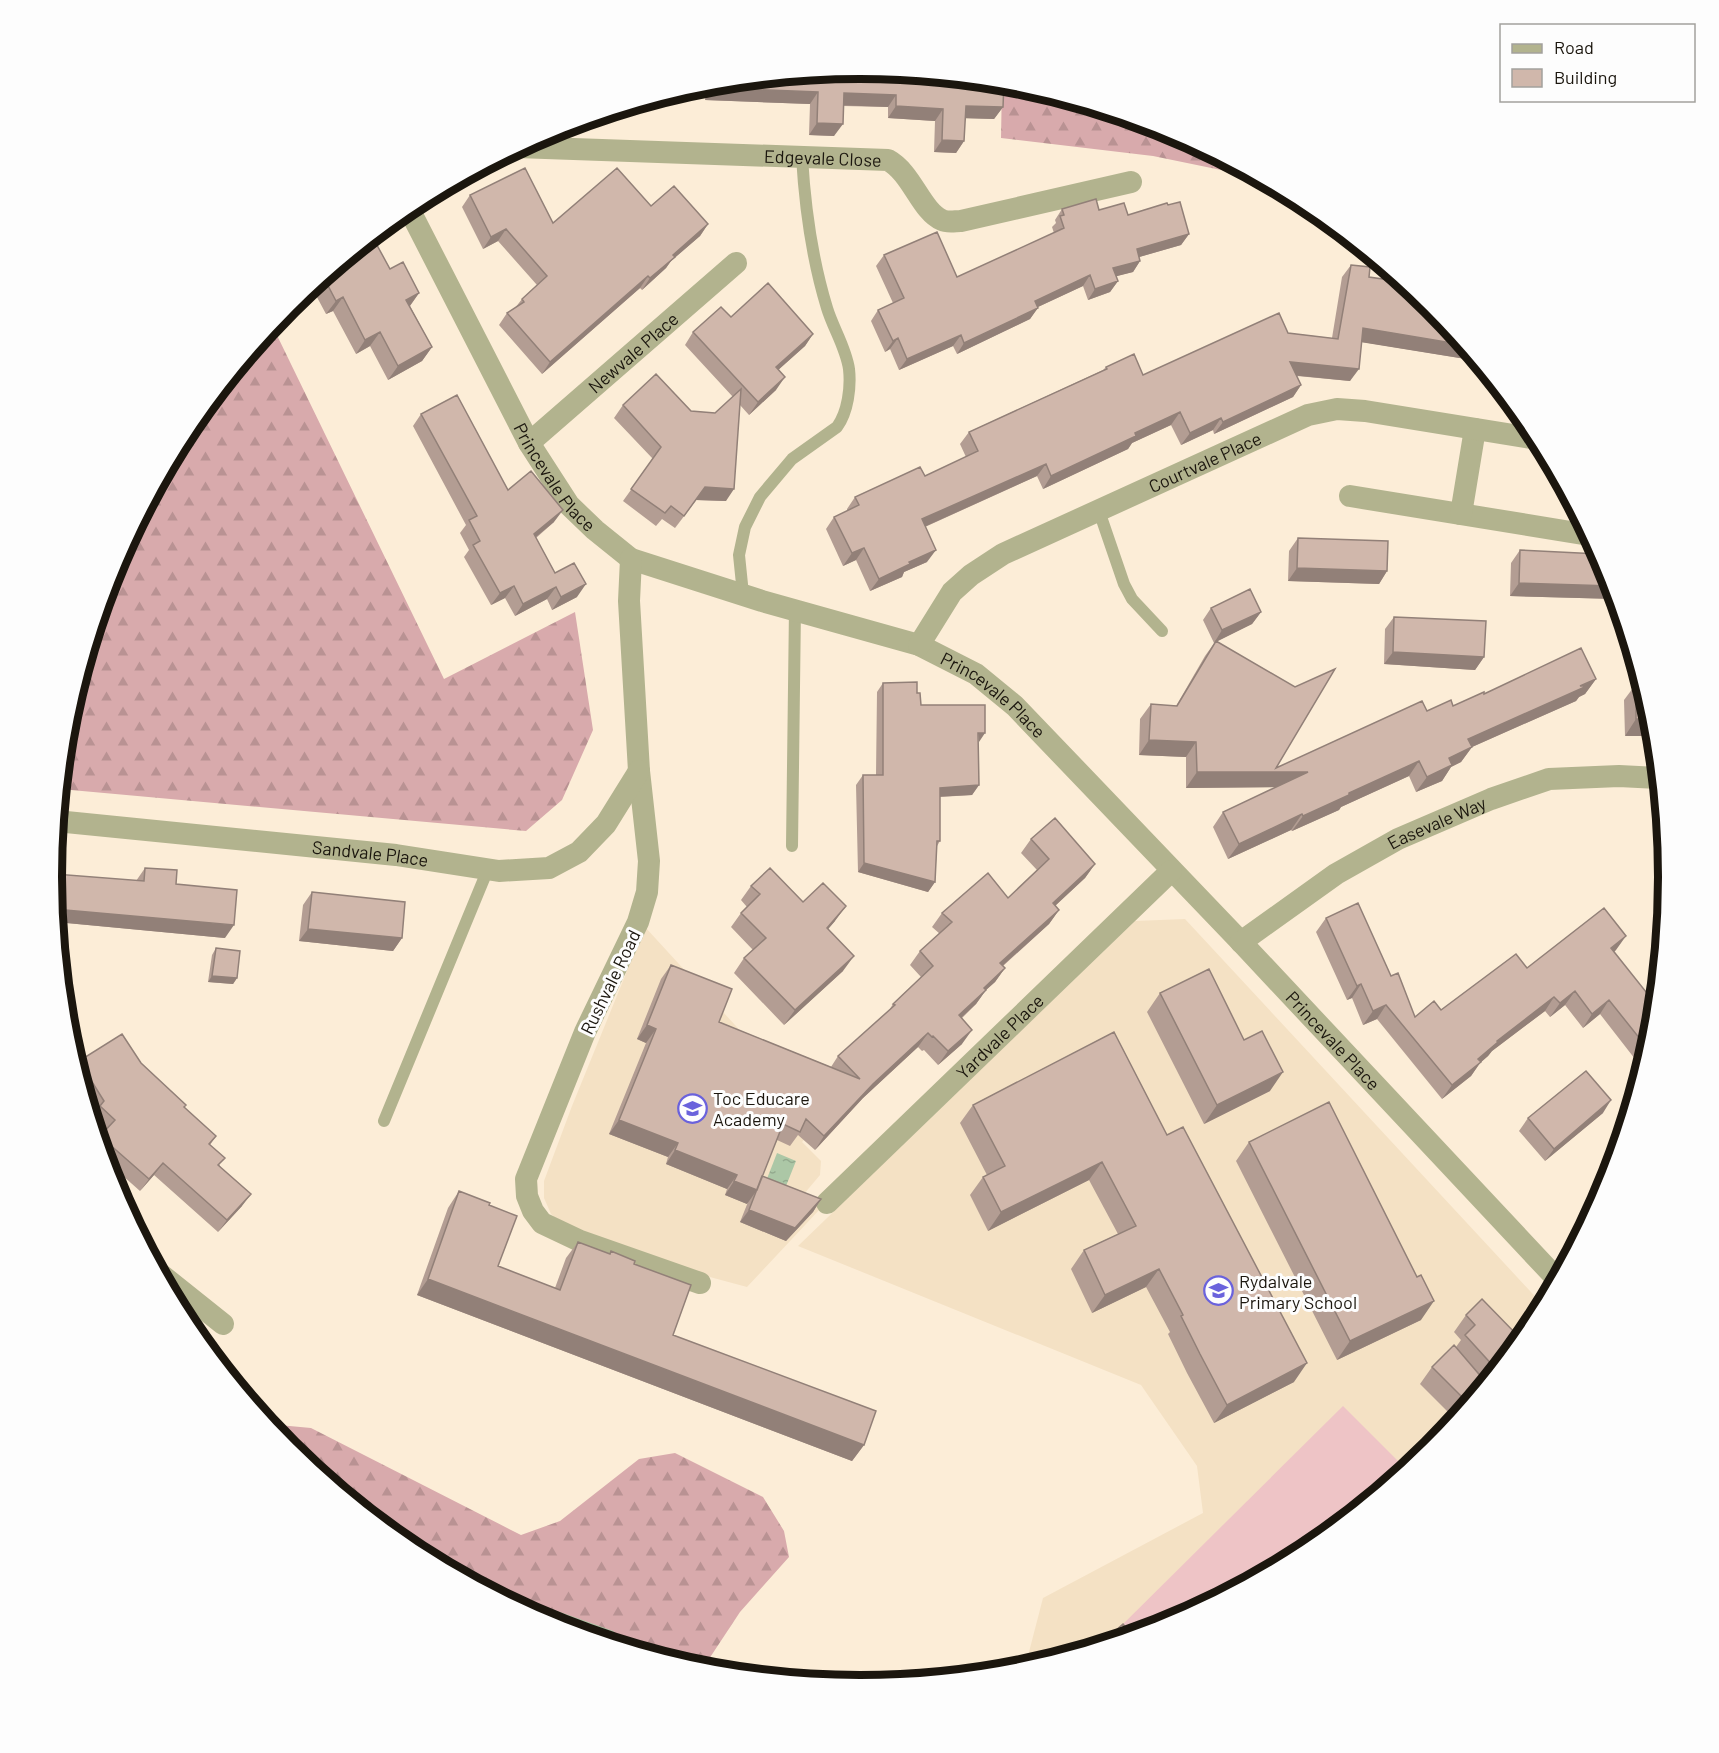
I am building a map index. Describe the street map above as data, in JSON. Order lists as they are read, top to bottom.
{
  "streets": {
    "street": [
      "Edgevale Close",
      "Newvale Place",
      "Courtvale Place",
      "Princevale Place",
      "Easevale Way",
      "Sandvale Place",
      "Rushvale Road",
      "Yardvale Place"
    ]
  },
  "crossings": [
    ["Newvale Place", "Princevale Place"],
    ["Courtvale Place", "Princevale Place"],
    ["Princevale Place", "Easevale Way"],
    ["Princevale Place", "Rushvale Road"],
    ["Princevale Place", "Yardvale Place"],
    ["Sandvale Place", "Rushvale Road"]
  ],
  "places": {
    "school or university": ["Toc Educare Academy", "Rydalvale Primary School"]
  },
  "legend": ["Road", "Building"]
}
